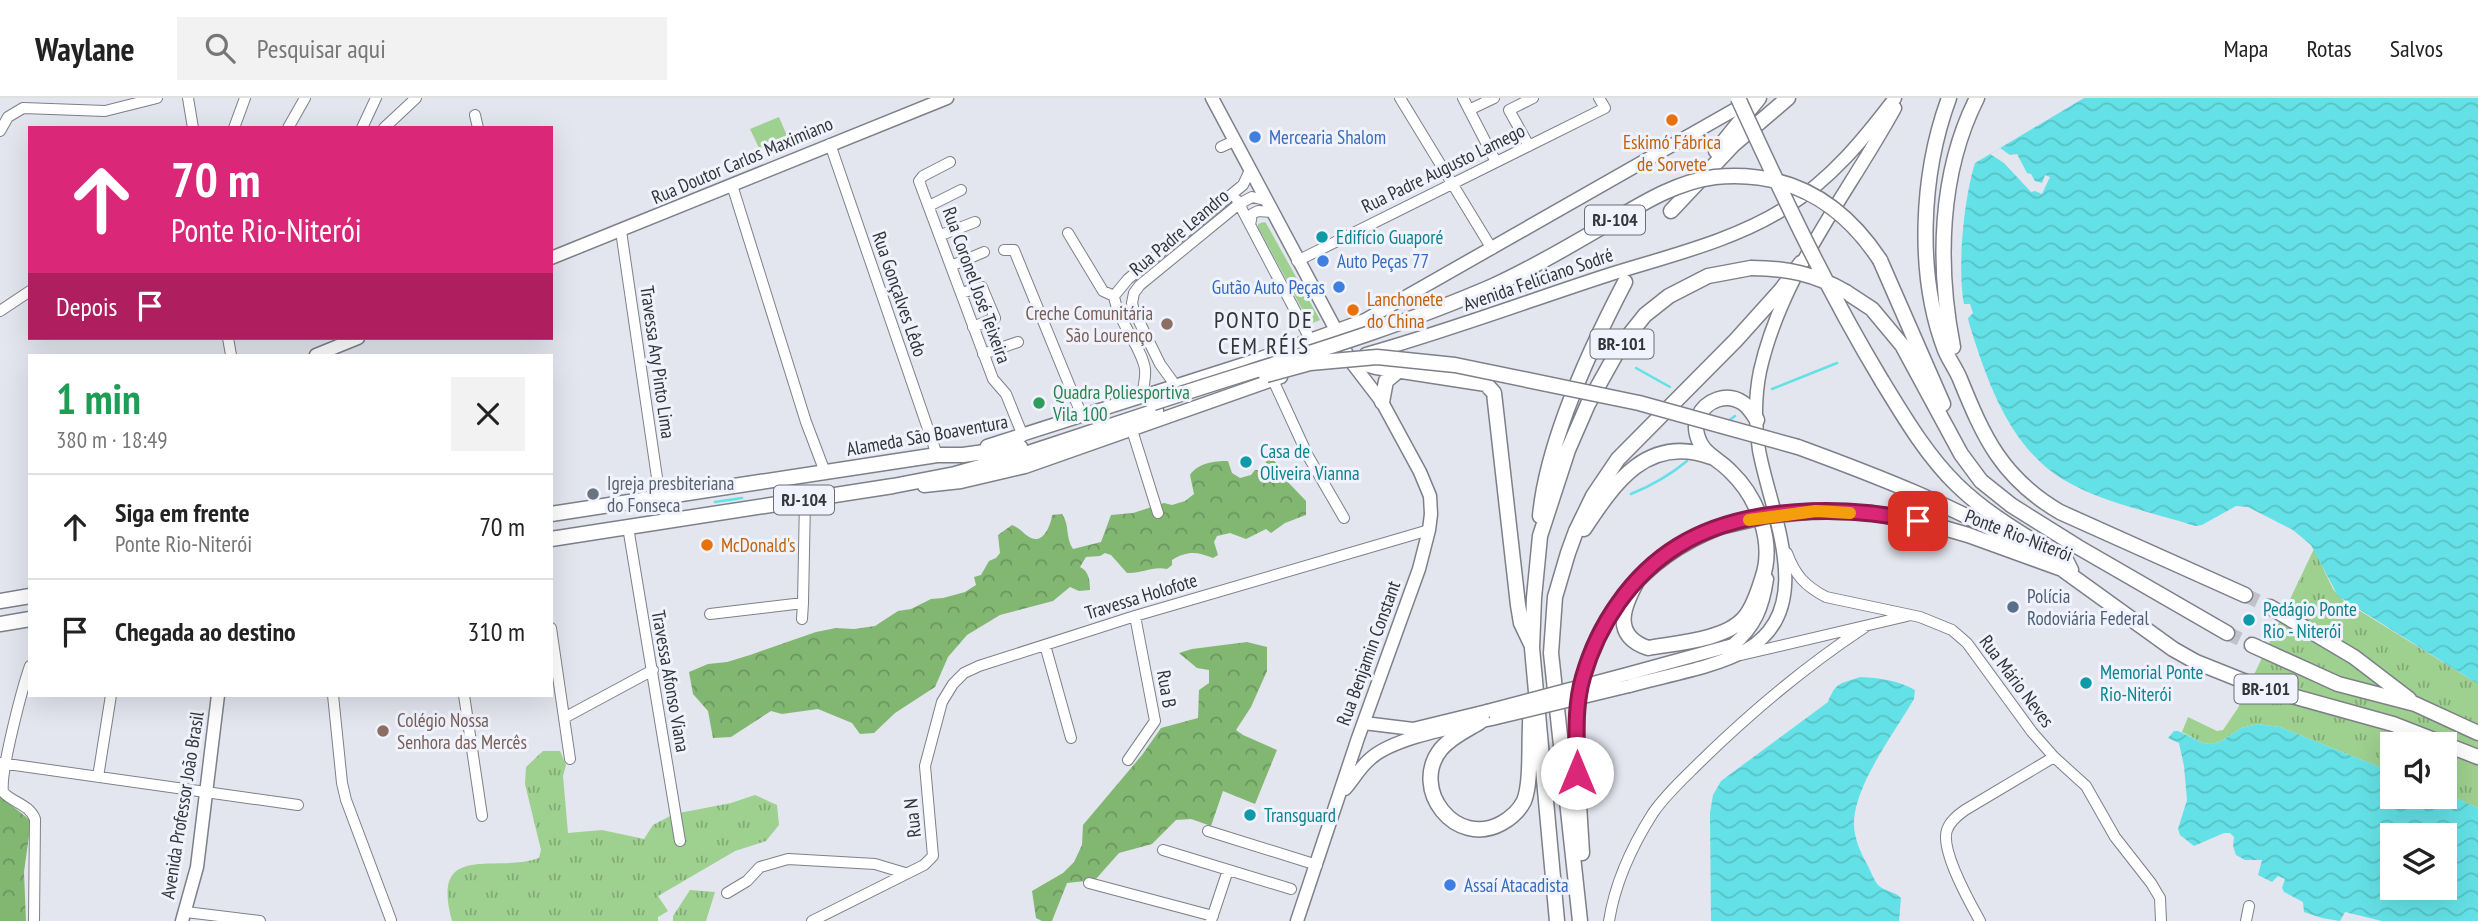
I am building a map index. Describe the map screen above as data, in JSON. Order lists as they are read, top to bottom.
{
  "streets": {
    "highway": [
      "RJ-104",
      "BR-101",
      "Alameda São Boaventura",
      "Ponte Rio-Niterói"
    ],
    "main road": [
      "Rua Doutor Carlos Maximiano",
      "Avenida Feliciano Sodré",
      "Rua Benjamin Constant",
      "Avenida Professor João Brasil"
    ],
    "street": [
      "Rua Padre Augusto Lamego",
      "Rua Padre Leandro",
      "Rua Coronel José Teixeira",
      "Rua Gonçalves Lêdo",
      "Travessa Ary Pinto Lima",
      "Travessa Holofote",
      "Travessa Afonso Viana",
      "Rua Mário Neves",
      "Rua B",
      "Rua N"
    ]
  },
  "crossings": [
    ["Rua Doutor Carlos Maximiano", "Rua Gonçalves Lêdo"],
    ["Rua Doutor Carlos Maximiano", "Travessa Ary Pinto Lima"],
    ["Rua Padre Augusto Lamego", "Rua Benjamin Constant"],
    ["RJ-104", "Rua Gonçalves Lêdo"],
    ["RJ-104", "Alameda São Boaventura"],
    ["RJ-104", "Ponte Rio-Niterói"],
    ["RJ-104", "Travessa Afonso Viana"],
    ["Rua Padre Leandro", "Alameda São Boaventura"],
    ["Avenida Feliciano Sodré", "Alameda São Boaventura"],
    ["Avenida Feliciano Sodré", "Rua Benjamin Constant"],
    ["Rua Coronel José Teixeira", "Alameda São Boaventura"],
    ["Rua Gonçalves Lêdo", "Alameda São Boaventura"],
    ["BR-101", "Ponte Rio-Niterói"],
    ["Travessa Ary Pinto Lima", "Alameda São Boaventura"],
    ["Alameda São Boaventura", "Rua Benjamin Constant"],
    ["Travessa Holofote", "Rua Benjamin Constant"],
    ["Travessa Holofote", "Rua B"],
    ["Travessa Holofote", "Rua N"]
  ],
  "districts": ["PONTO DE CEM RÉIS"],
  "places": [
    "Eskimó Fábrica de Sorvete",
    "Mercearia Shalom",
    "Edifício Guaporé",
    "Auto Peças 77",
    "Gutão Auto Peças",
    "Lanchonete do China",
    "Creche Comunitária São Lourenço",
    "Quadra Poliesportiva Vila 100",
    "Casa de Oliveira Vianna",
    "Igreja presbiteriana do Fonseca",
    "McDonald's",
    "Polícia Rodoviária Federal",
    "Pedágio Ponte Rio - Niterói",
    "Memorial Ponte Rio-Niterói",
    "Colégio Nossa Senhora das Mercês",
    "Transguard",
    "Assaí Atacadista"
  ],
  "page": {
    "header": "Waylane",
    "search": "Pesquisar aqui",
    "nav": ["Mapa", "Rotas", "Salvos"],
    "turn": ["70 m", "Ponte Rio-Niterói"],
    "then": "Depois",
    "heading": ["1 min", "380 m · 18:49"],
    "list": [
      {
        "name": "Siga em frente",
        "note": "Ponte Rio-Niterói",
        "value": "70 m"
      },
      {
        "name": "Chegada ao destino",
        "value": "310 m"
      }
    ]
  }
}
